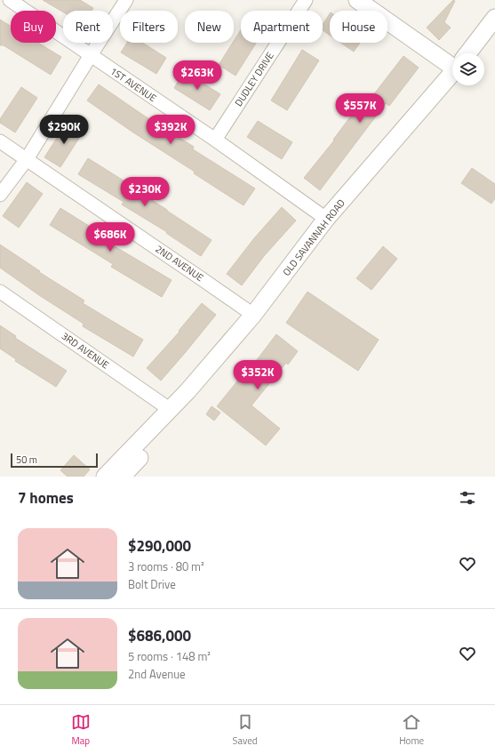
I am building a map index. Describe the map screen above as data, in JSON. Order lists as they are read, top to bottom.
{
  "streets": {
    "street": [
      "DUDLEY DRIVE",
      "1ST AVENUE",
      "OLD SAVANNAH ROAD",
      "2ND AVENUE",
      "3RD AVENUE"
    ]
  },
  "crossings": [
    ["DUDLEY DRIVE", "1ST AVENUE"],
    ["1ST AVENUE", "OLD SAVANNAH ROAD"],
    ["OLD SAVANNAH ROAD", "2ND AVENUE"],
    ["OLD SAVANNAH ROAD", "3RD AVENUE"]
  ],
  "scale_bar": "50 m",
  "page": {
    "chip": [
      "Buy",
      "Rent",
      "Filters",
      "New",
      "Apartment",
      "House"
    ],
    "price": [
      "$263K",
      "$557K",
      "$290K",
      "$392K",
      "$230K",
      "$686K",
      "$352K"
    ],
    "scale": "50 m",
    "heading": "7 homes",
    "list": [
      {
        "name": "$290,000",
        "note": "3 rooms · 80 m² · Bolt Drive"
      },
      {
        "name": "$686,000",
        "note": "5 rooms · 148 m² · 2nd Avenue"
      }
    ],
    "tabs": ["Map", "Saved", "Home"]
  }
}
